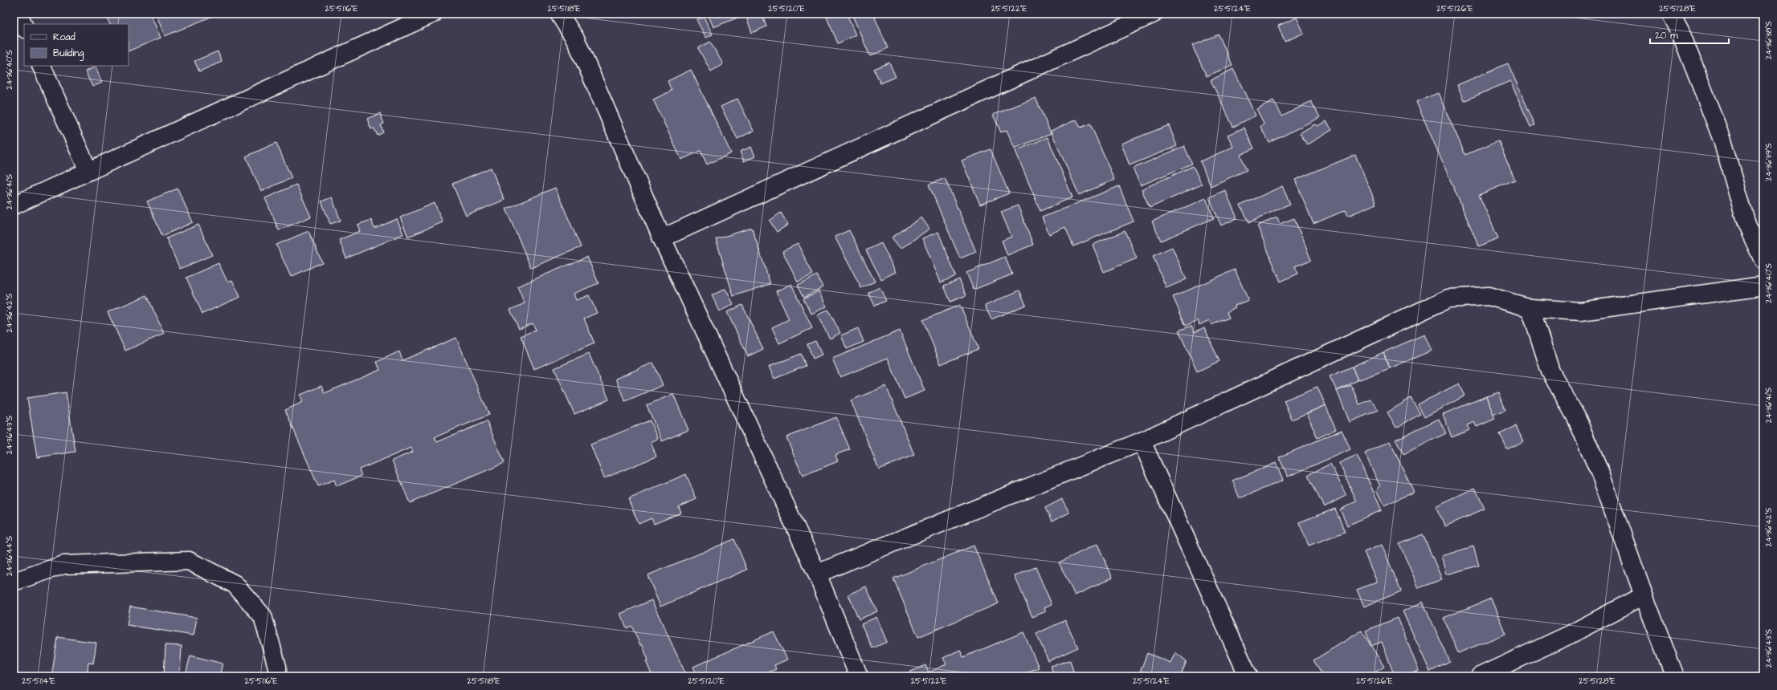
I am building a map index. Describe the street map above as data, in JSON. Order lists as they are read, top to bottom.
{
  "legend": ["Road", "Building"],
  "scale_bar": "20 m",
  "coordinates": [
    "25°51'16\"E",
    "25°51'18\"E",
    "25°51'20\"E",
    "25°51'22\"E",
    "25°51'24\"E",
    "25°51'26\"E",
    "25°51'28\"E",
    "24°36'38\"S",
    "24°36'40\"S",
    "24°36'39\"S",
    "24°36'41\"S",
    "24°36'42\"S",
    "24°36'43\"S",
    "24°36'44\"S",
    "25°51'14\"E"
  ]
}
